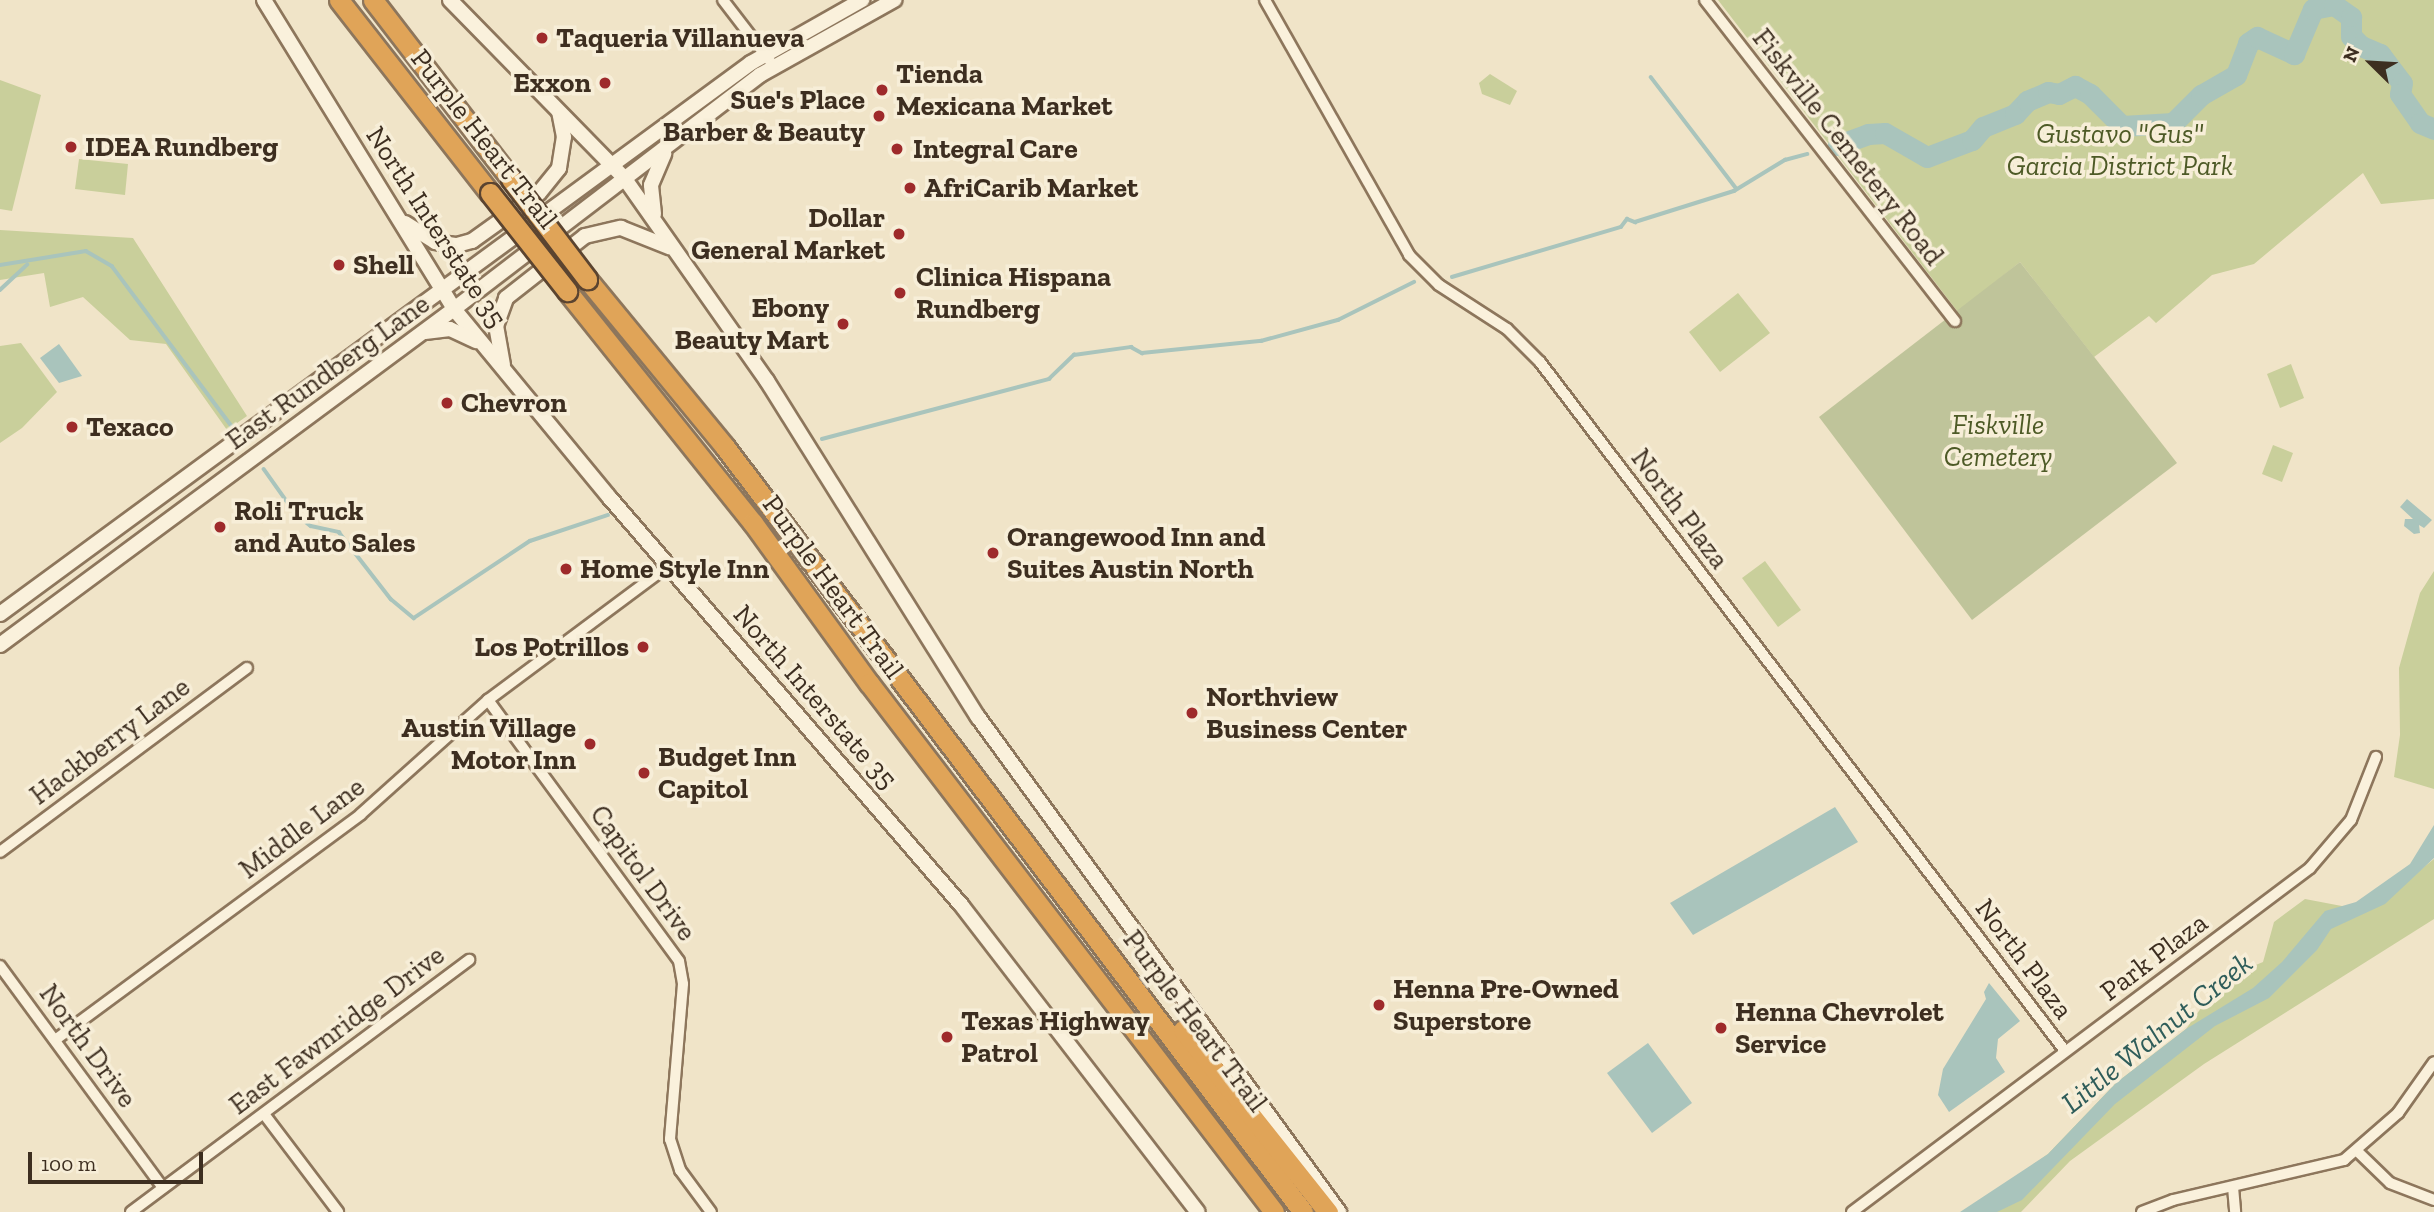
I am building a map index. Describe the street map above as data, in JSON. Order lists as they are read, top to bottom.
{
  "streets": {
    "highway": ["Purple Heart Trail"],
    "main road": ["North Interstate 35", "East Rundberg Lane"],
    "street": [
      "Fiskville Cemetery Road",
      "North Plaza",
      "Hackberry Lane",
      "Middle Lane",
      "Capitol Drive",
      "Park Plaza",
      "East Fawnridge Drive",
      "North Drive"
    ]
  },
  "crossings": [
    ["North Interstate 35", "East Rundberg Lane"],
    ["North Interstate 35", "Middle Lane"],
    ["North Plaza", "Park Plaza"],
    ["Middle Lane", "Capitol Drive"],
    ["Middle Lane", "North Drive"],
    ["East Fawnridge Drive", "North Drive"]
  ],
  "water": ["Little Walnut Creek"],
  "parks": ["Gustavo \"Gus\" Garcia District Park", "Fiskville Cemetery"],
  "places": [
    "Taqueria Villanueva",
    "Exxon",
    "Tienda Mexicana Market",
    "Sue's Place Barber & Beauty",
    "IDEA Rundberg",
    "Integral Care",
    "AfriCarib Market",
    "Dollar General Market",
    "Shell",
    "Clinica Hispana Rundberg",
    "Ebony Beauty Mart",
    "Chevron",
    "Texaco",
    "Roli Truck and Auto Sales",
    "Orangewood Inn and Suites Austin North",
    "Home Style Inn",
    "Los Potrillos",
    "Northview Business Center",
    "Austin Village Motor Inn",
    "Budget Inn Capitol",
    "Henna Pre-Owned Superstore",
    "Henna Chevrolet Service",
    "Texas Highway Patrol"
  ],
  "scale_bar": "100 m",
  "north": "top left"
}
